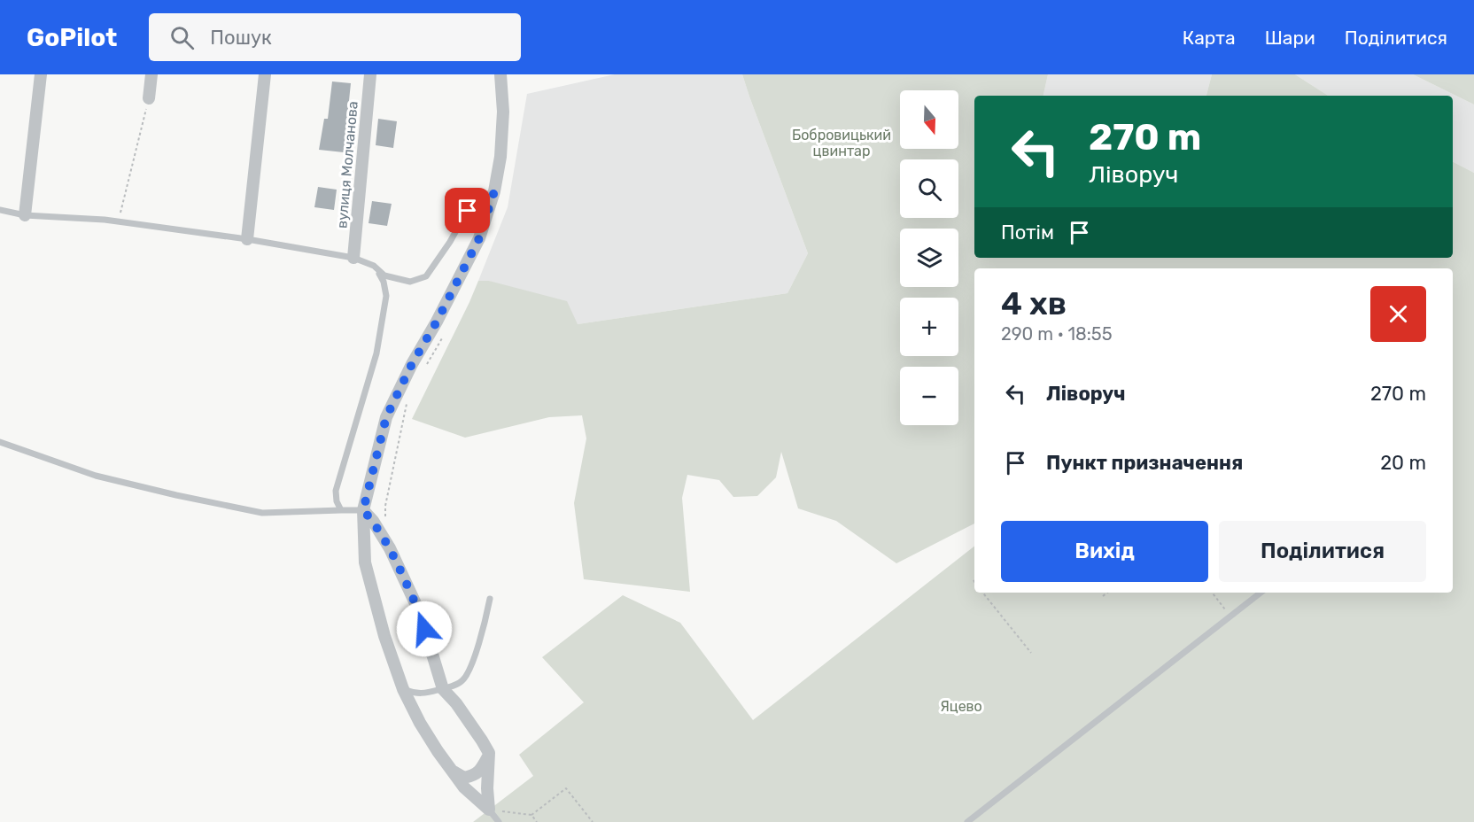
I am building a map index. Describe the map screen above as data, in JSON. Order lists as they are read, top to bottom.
{
  "streets": {
    "street": ["вулиця Молчанова"]
  },
  "parks": ["Бобровицький цвинтар", "Яцево"],
  "north": "bottom",
  "page": {
    "header": "GoPilot",
    "search": "Пошук",
    "nav": ["Карта", "Шари", "Поділитися"],
    "map_buttons": ["+", "−"],
    "turn": ["270 m", "Ліворуч"],
    "then": "Потім",
    "heading": ["4 хв", "290 m · 18:55"],
    "list": [
      {
        "name": "Ліворуч",
        "value": "270 m"
      },
      {
        "name": "Пункт призначення",
        "value": "20 m"
      }
    ],
    "buttons": ["Вихід", "Поділитися"]
  }
}
